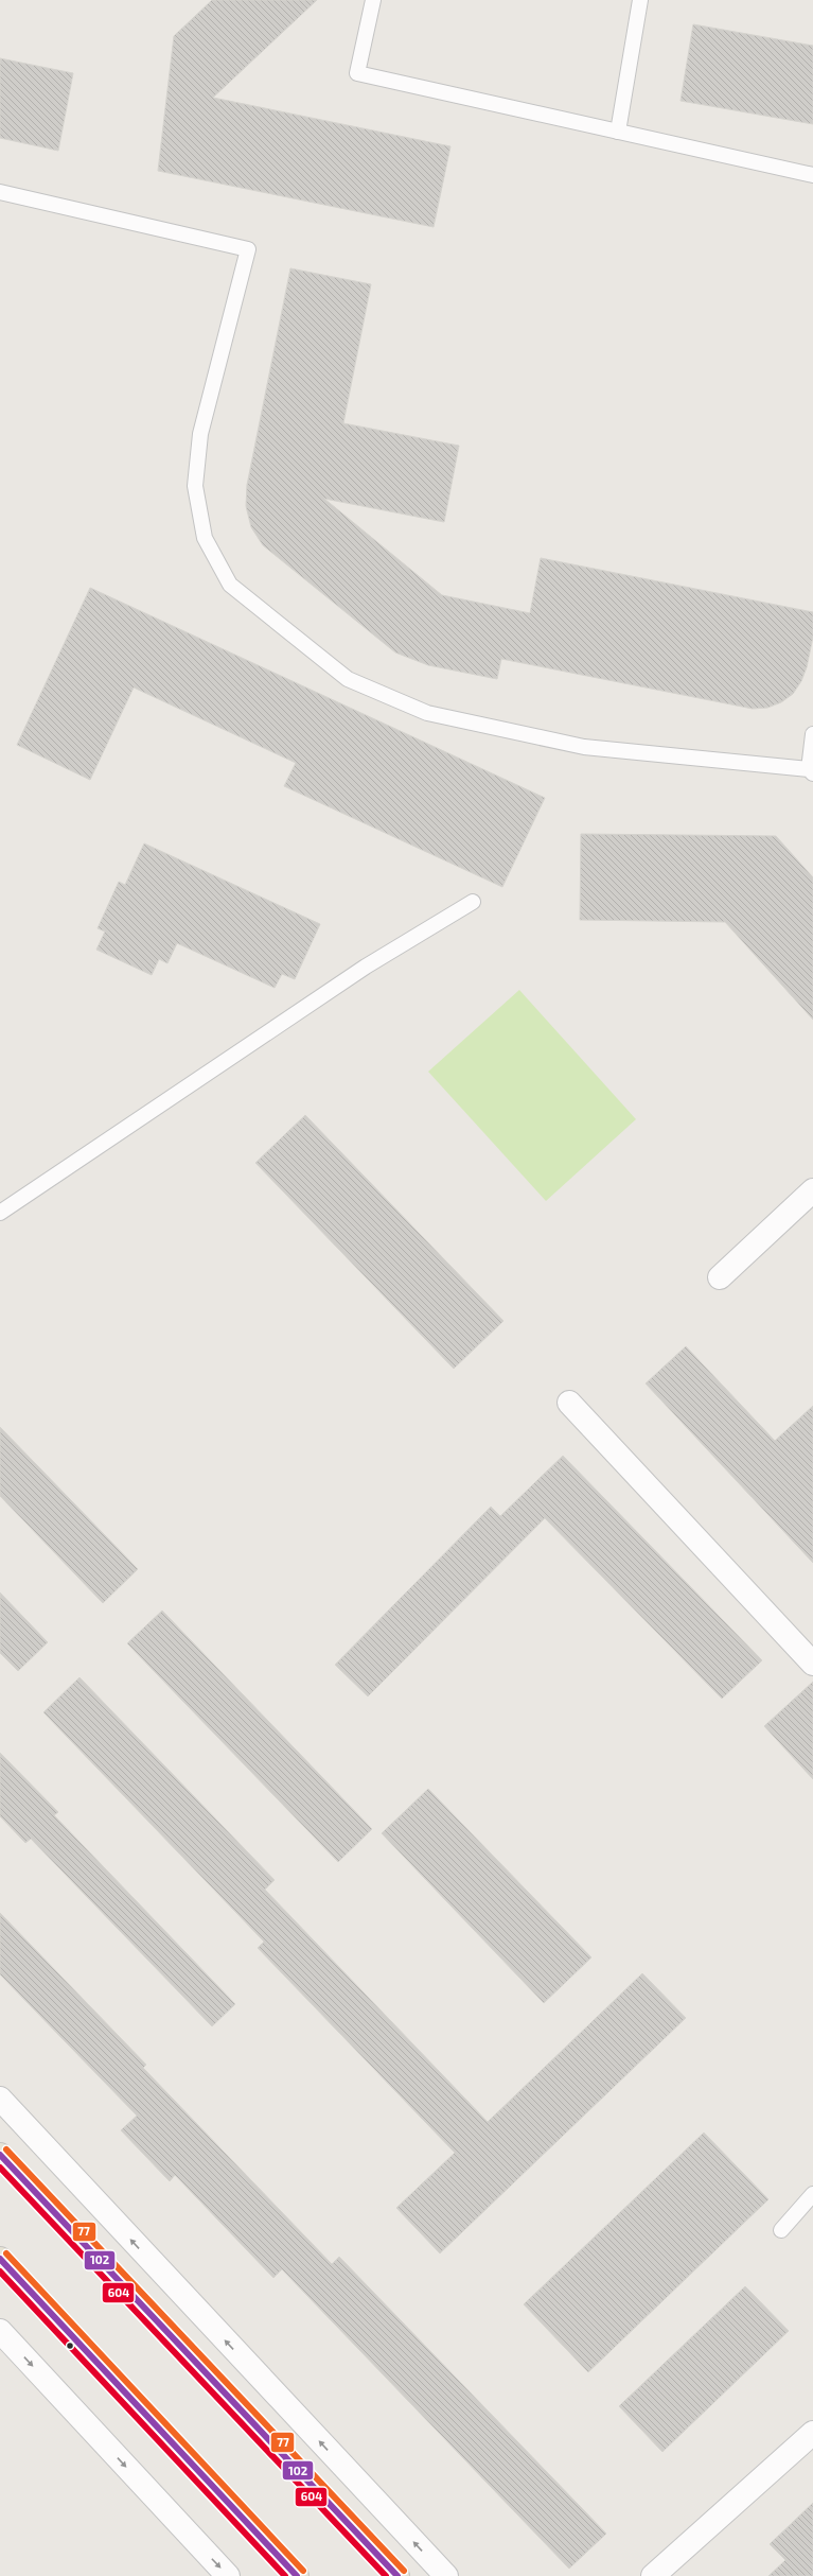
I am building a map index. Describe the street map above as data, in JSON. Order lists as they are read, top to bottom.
{
  "lines": ["transit line 77", "transit line 102", "transit line 604"]
}
